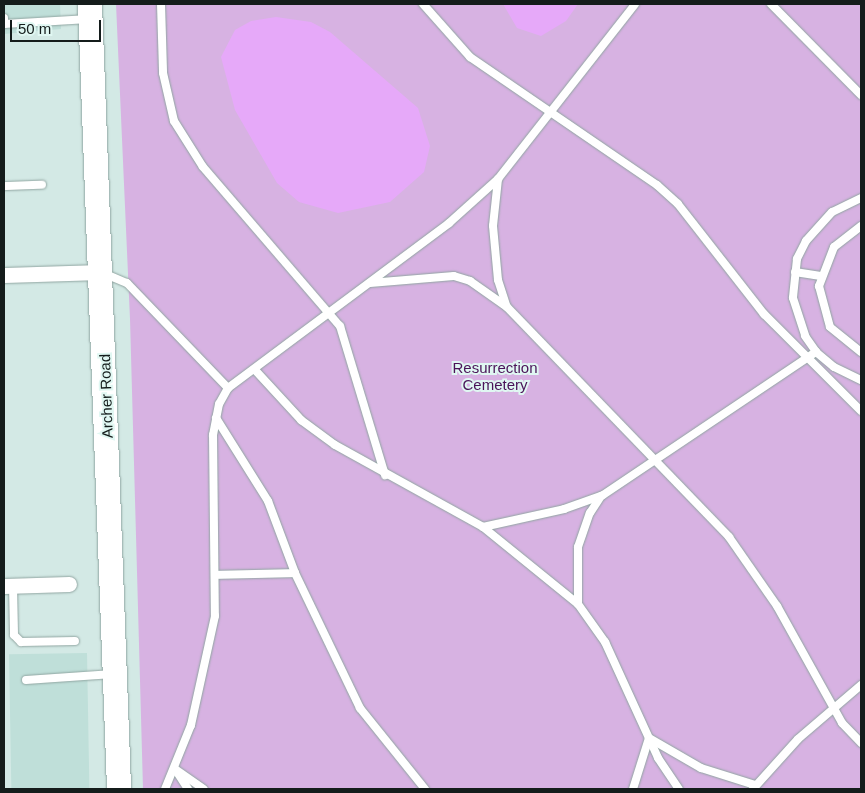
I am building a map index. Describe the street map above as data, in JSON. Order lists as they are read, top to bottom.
{
  "streets": {
    "main road": ["Archer Road"]
  },
  "parks": ["Resurrection Cemetery"],
  "scale_bar": "50 m"
}
